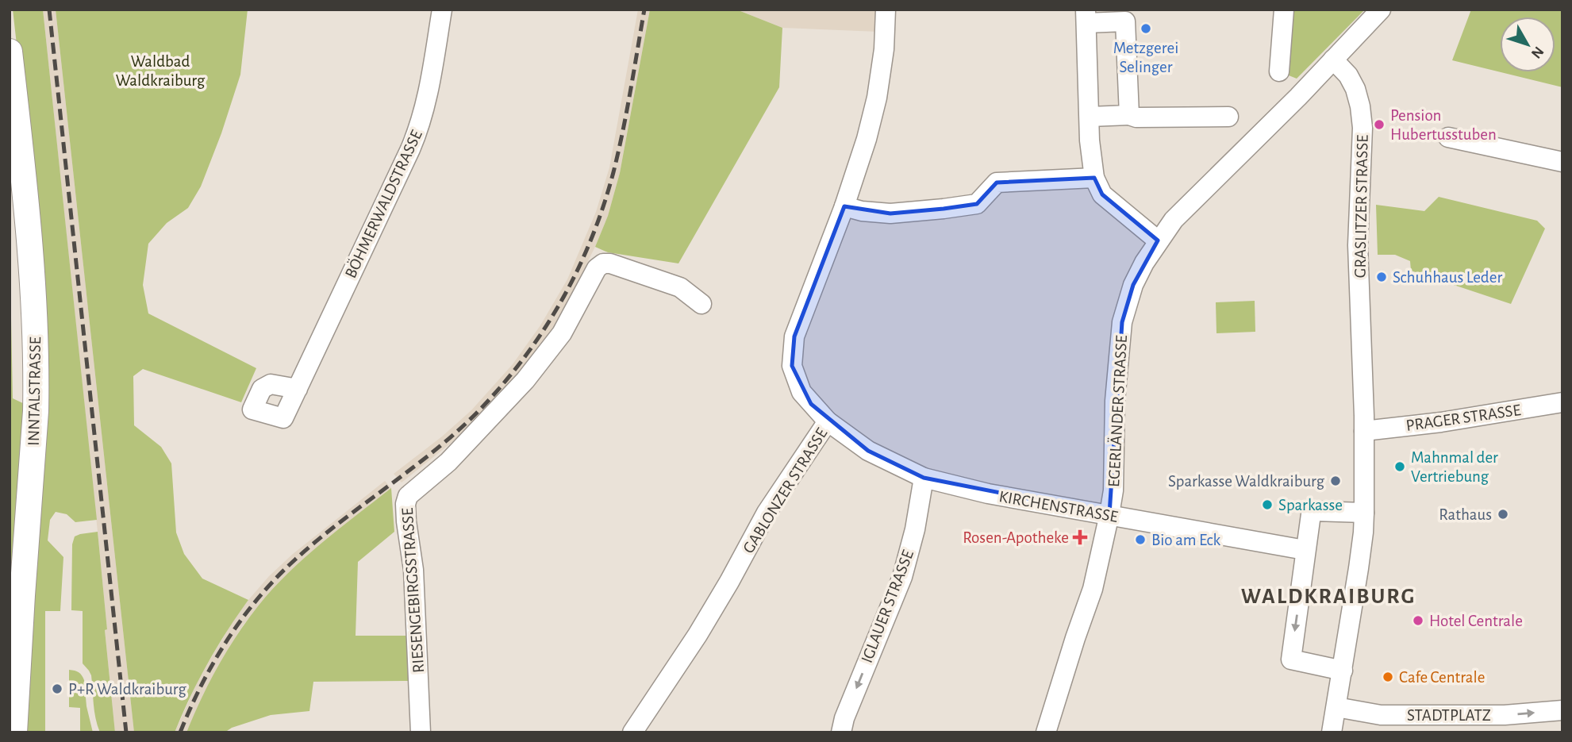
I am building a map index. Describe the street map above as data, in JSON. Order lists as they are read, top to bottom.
{
  "streets": {
    "main road": ["INNTALSTRASSE"],
    "street": [
      "BÖHMERWALDSTRASSE",
      "GRASLITZER STRASSE",
      "EGERLÄNDER STRASSE",
      "PRAGER STRASSE",
      "GABLONZER STRASSE",
      "KIRCHENSTRASSE",
      "RIESENGEBIRGSSTRASSE",
      "IGLAUER STRASSE",
      "STADTPLATZ"
    ]
  },
  "crossings": [
    ["GRASLITZER STRASSE", "EGERLÄNDER STRASSE"],
    ["GRASLITZER STRASSE", "PRAGER STRASSE"],
    ["EGERLÄNDER STRASSE", "KIRCHENSTRASSE"],
    ["GABLONZER STRASSE", "KIRCHENSTRASSE"],
    ["KIRCHENSTRASSE", "IGLAUER STRASSE"]
  ],
  "one_way": ["IGLAUER STRASSE", "STADTPLATZ"],
  "districts": ["WALDKRAIBURG"],
  "parks": ["Waldbad Waldkraiburg"],
  "places": {
    "other": [
      "Metzgerei Selinger",
      "Pension Hubertusstuben",
      "Schuhhaus Leder",
      "Mahnmal der Vertriebung",
      "Sparkasse Waldkraiburg",
      "Sparkasse",
      "Rathaus",
      "Bio am Eck",
      "Hotel Centrale",
      "Cafe Centrale",
      "P+R Waldkraiburg"
    ],
    "health": ["Rosen-Apotheke"]
  },
  "north": "bottom right"
}
